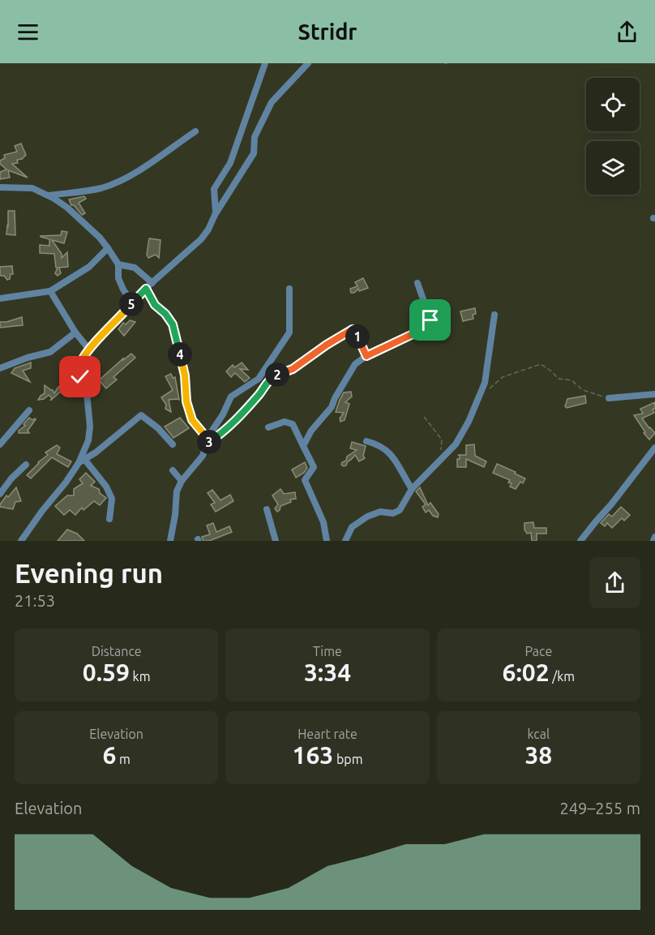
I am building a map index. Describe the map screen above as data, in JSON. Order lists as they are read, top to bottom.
{
  "page": {
    "header": "Stridr",
    "pins": [
      "5",
      "1",
      "4",
      "2",
      "3"
    ],
    "heading": ["Evening run", "21:53"],
    "stats": [
      ["Distance", "0.59 km"],
      ["Time", "3:34"],
      ["Pace", "6:02 /km"],
      ["Elevation", "6 m"],
      ["Heart rate", "163 bpm"],
      ["kcal", "38"]
    ],
    "chart": ["Elevation", "249–255 m"]
  }
}
